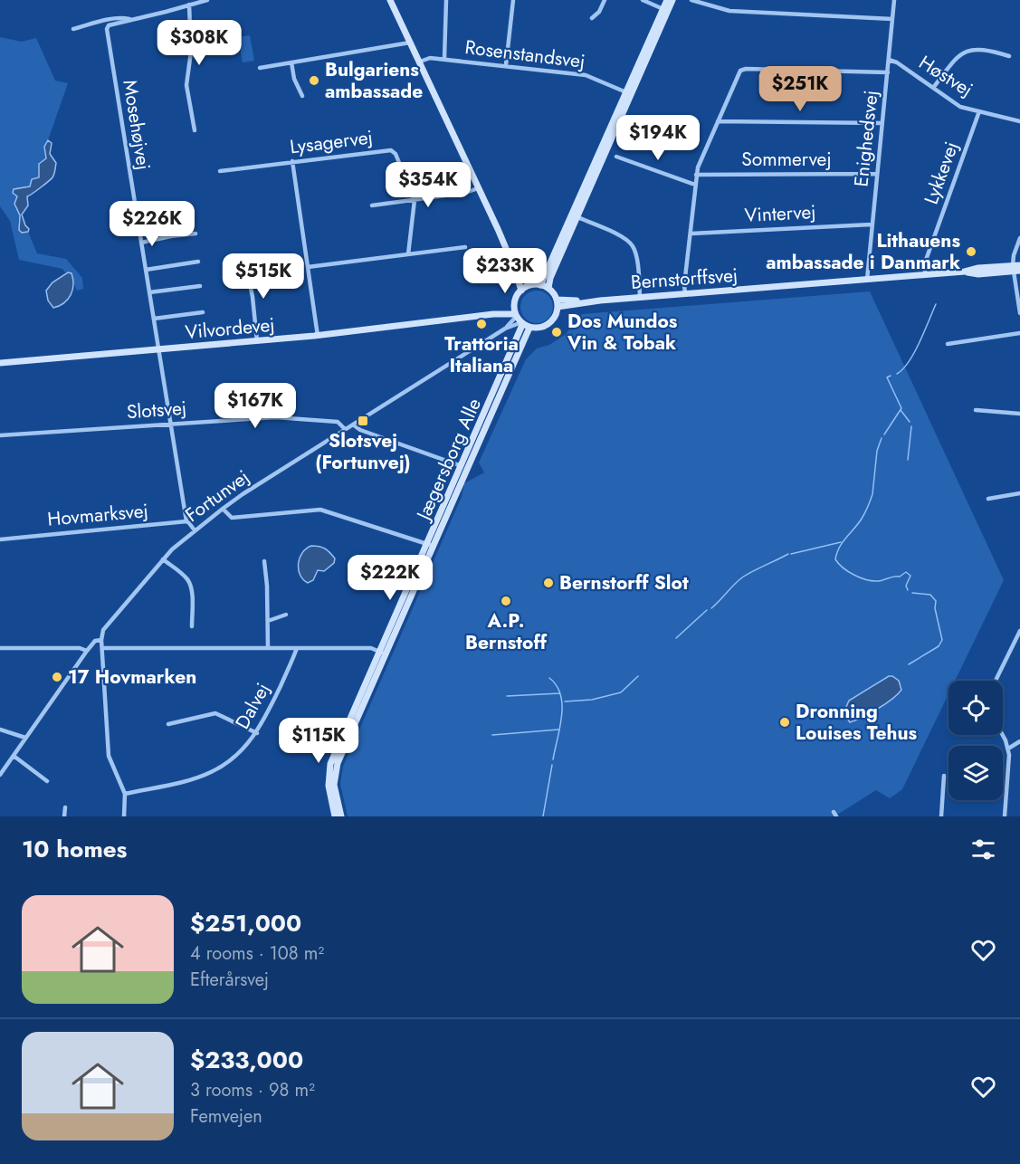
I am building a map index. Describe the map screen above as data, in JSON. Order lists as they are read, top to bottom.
{
  "streets": {
    "street": [
      "Rosenstandsvej",
      "Høstvej",
      "Mosehøjvej",
      "Enighedsvej",
      "Lysagervej",
      "Sommervej",
      "Lykkevej",
      "Vintervej",
      "Bernstorffsvej",
      "Vilvordevej",
      "Slotsvej",
      "Jægersborg Alle",
      "Fortunvej",
      "Hovmarksvej",
      "Dalvej"
    ]
  },
  "crossings": [
    ["Høstvej", "Enighedsvej"],
    ["Høstvej", "Lykkevej"],
    ["Mosehøjvej", "Vilvordevej"],
    ["Mosehøjvej", "Slotsvej"],
    ["Mosehøjvej", "Hovmarksvej"],
    ["Enighedsvej", "Sommervej"],
    ["Enighedsvej", "Vintervej"],
    ["Enighedsvej", "Bernstorffsvej"],
    ["Lykkevej", "Bernstorffsvej"],
    ["Bernstorffsvej", "Vilvordevej"],
    ["Bernstorffsvej", "Jægersborg Alle"],
    ["Bernstorffsvej", "Fortunvej"],
    ["Vilvordevej", "Jægersborg Alle"],
    ["Vilvordevej", "Fortunvej"],
    ["Slotsvej", "Fortunvej"],
    ["Jægersborg Alle", "Fortunvej"]
  ],
  "places": {
    "other": [
      "Bulgariens ambassade",
      "Lithauens ambassade i Danmark",
      "Trattoria Italiana",
      "Dos Mundos Vin & Tobak",
      "Bernstorff Slot",
      "A.P. Bernstoff",
      "17 Hovmarken",
      "Dronning Louises Tehus"
    ],
    "transit": ["Slotsvej (Fortunvej)"]
  },
  "page": {
    "price": [
      "$308K",
      "$251K",
      "$194K",
      "$354K",
      "$226K",
      "$233K",
      "$515K",
      "$167K",
      "$222K",
      "$115K"
    ],
    "heading": "10 homes",
    "list": [
      {
        "name": "$251,000",
        "note": "4 rooms · 108 m² · Efterårsvej"
      },
      {
        "name": "$233,000",
        "note": "3 rooms · 98 m² · Femvejen"
      }
    ]
  }
}
